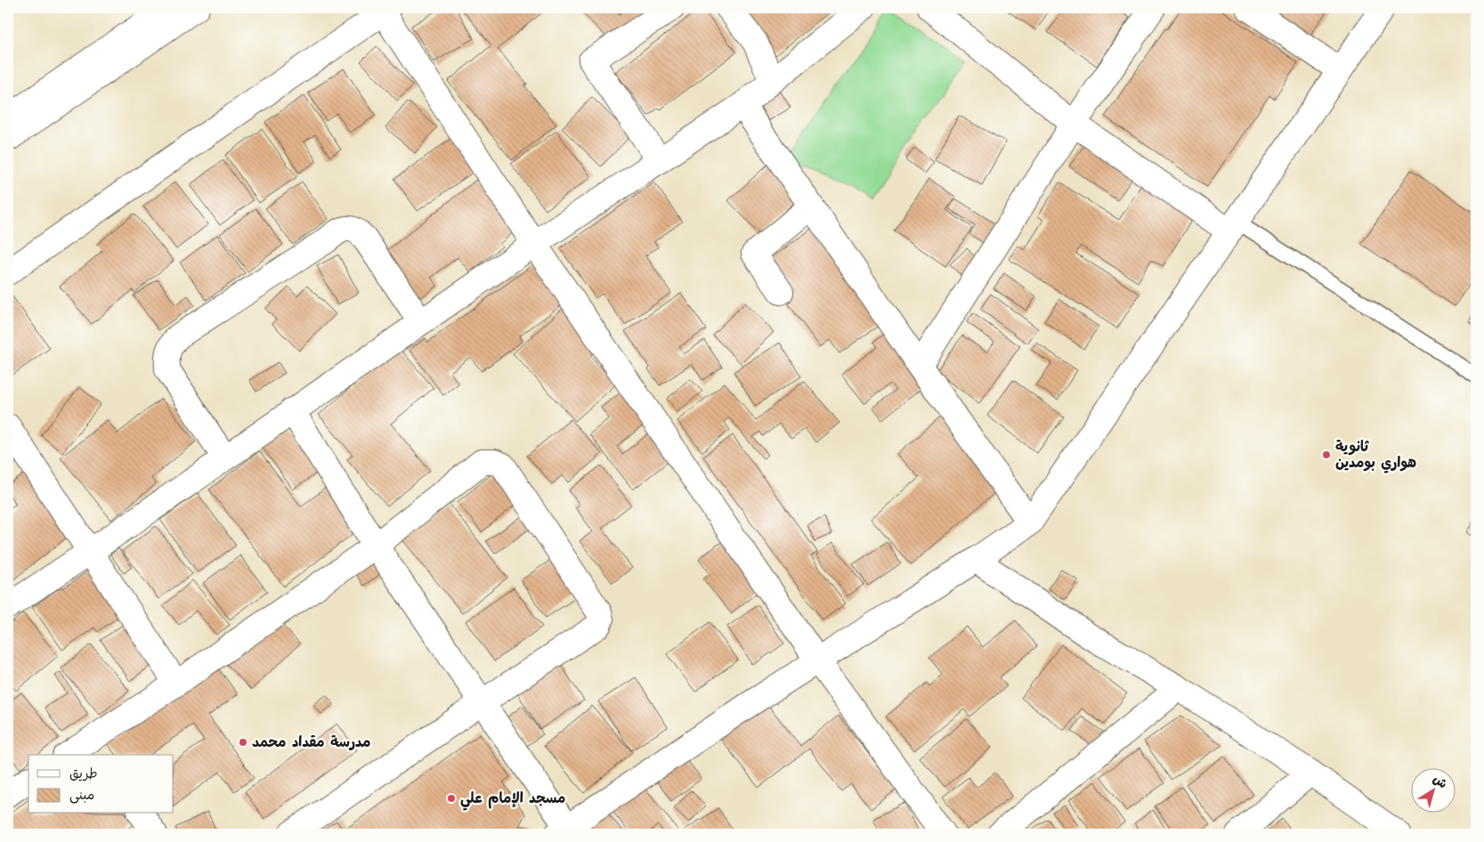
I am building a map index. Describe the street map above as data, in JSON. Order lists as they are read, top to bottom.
{
  "places": ["ثانوية هواري بومدين", "مدرسة مقداد محمد", "مسجد الإمام علي"],
  "legend": ["طريق", "مبنى"],
  "north": "top right"
}
